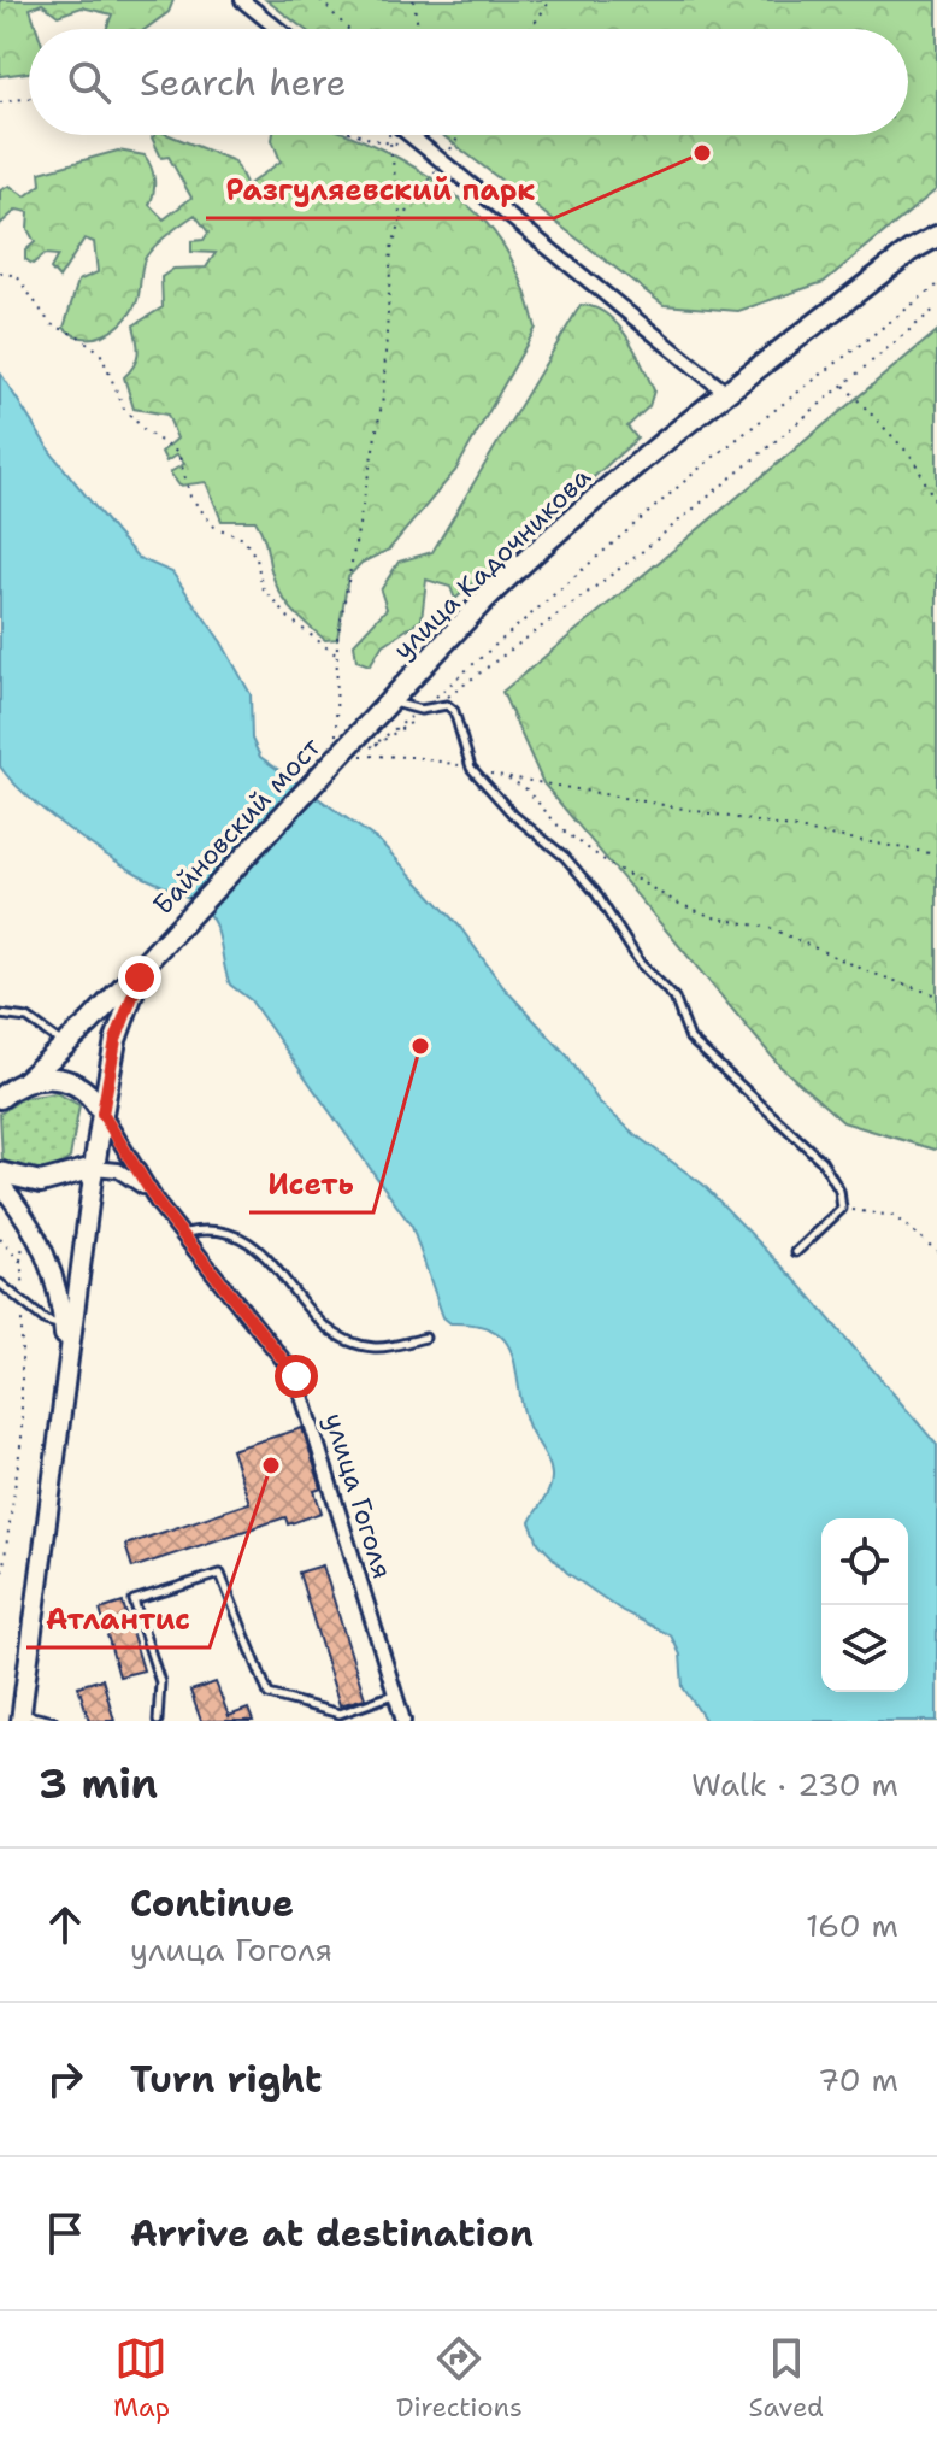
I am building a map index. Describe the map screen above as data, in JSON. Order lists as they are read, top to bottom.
{
  "streets": {
    "main road": ["улица Кадочникова", "Байновский мост"],
    "street": ["улица Гоголя"]
  },
  "crossings": [
    ["улица Кадочникова", "Байновский мост"]
  ],
  "places": ["Разгуляевский парк", "Исеть", "Атлантис"],
  "page": {
    "search": "Search here",
    "heading": ["3 min", "Walk · 230 m"],
    "list": [
      ["Continue", "улица Гоголя", "160 m"],
      ["Turn right", "70 m"],
      "Arrive at destination"
    ],
    "nav": ["Map", "Directions", "Saved"]
  }
}
